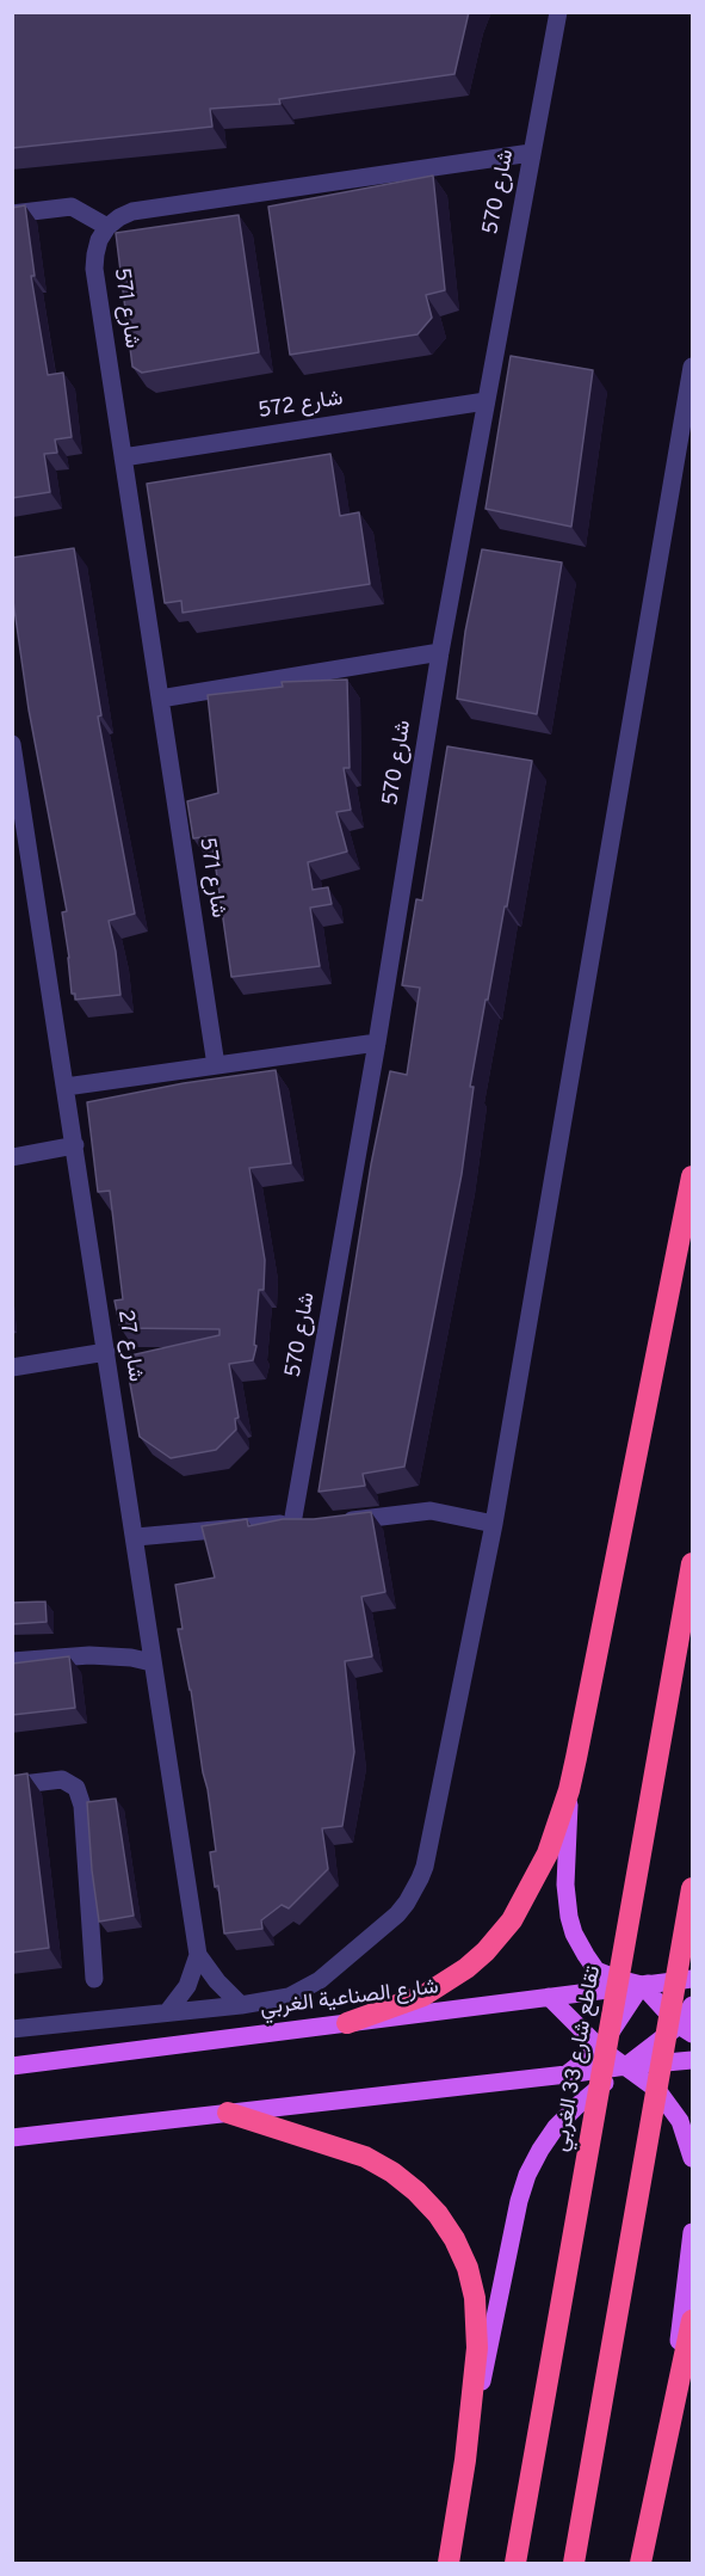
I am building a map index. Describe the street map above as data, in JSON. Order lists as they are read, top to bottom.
{
  "streets": {
    "highway": ["تقاطع شارع 33 الغربي"],
    "main road": ["شارع الصناعية الغربي"],
    "street": [
      "شارع 570",
      "شارع 571",
      "شارع 572",
      "شارع 27"
    ]
  },
  "crossings": [
    ["شارع 570", "شارع 572"],
    ["شارع 571", "شارع 572"]
  ]
}
